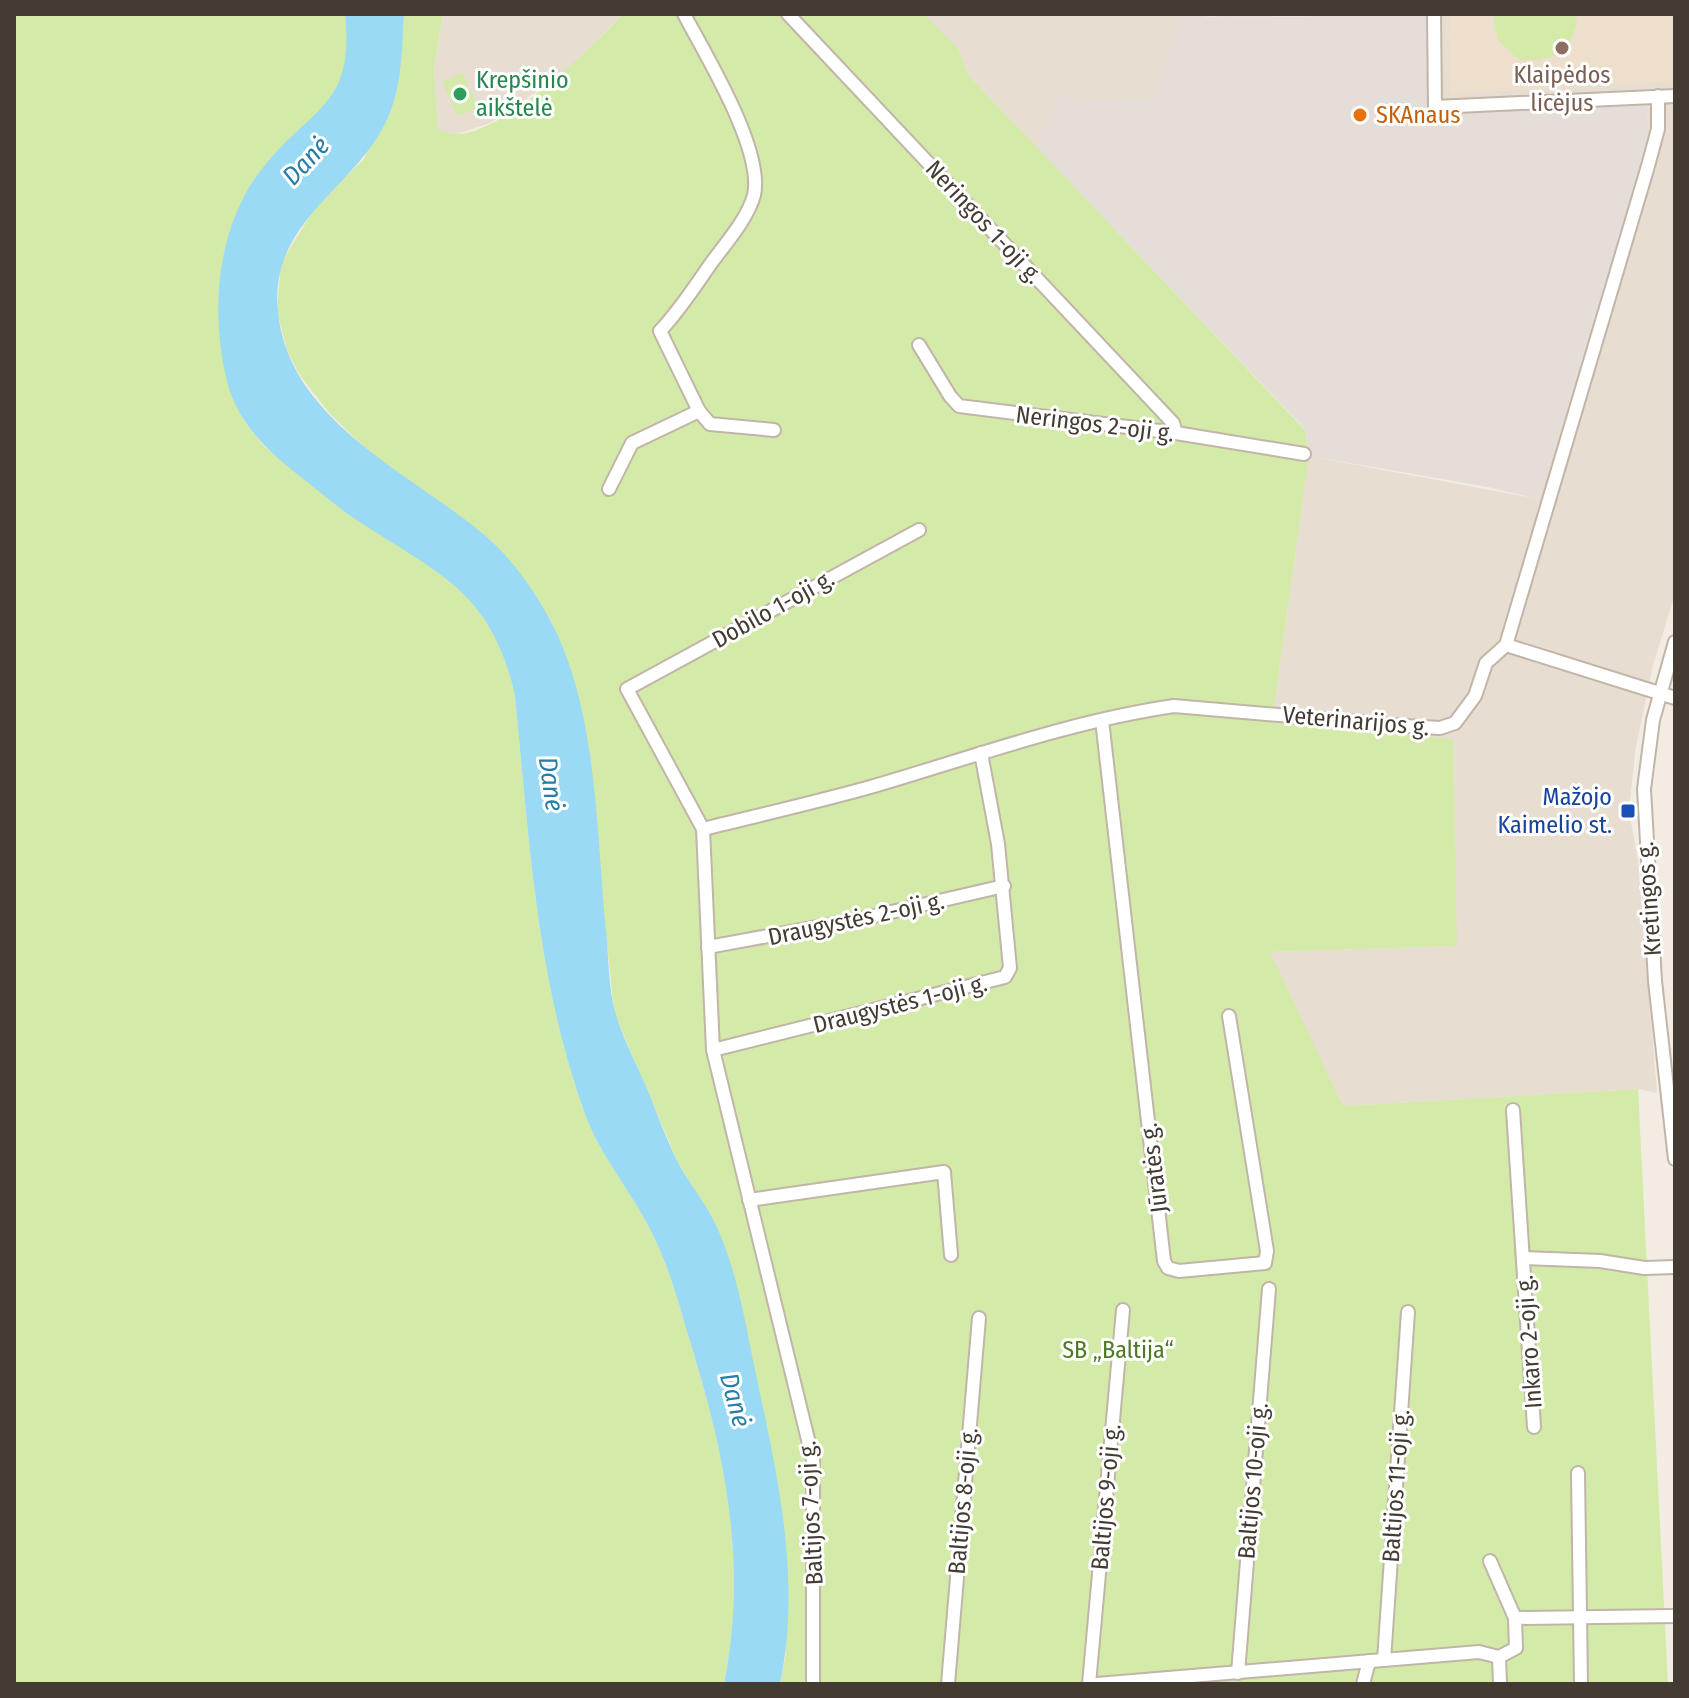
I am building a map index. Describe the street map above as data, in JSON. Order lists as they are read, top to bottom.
{
  "streets": {
    "street": [
      "Neringos 1-oji g.",
      "Neringos 2-oji g.",
      "Dobilo 1-oji g.",
      "Veterinarijos g.",
      "Kretingos g.",
      "Draugystės 2-oji g.",
      "Draugystės 1-oji g.",
      "Jūratės g.",
      "Inkaro 2-oji g.",
      "Baltijos 10-oji g.",
      "Baltijos 11-oji g.",
      "Baltijos 9-oji g.",
      "Baltijos 8-oji g.",
      "Baltijos 7-oji g."
    ]
  },
  "crossings": [
    ["Neringos 1-oji g.", "Neringos 2-oji g."],
    ["Dobilo 1-oji g.", "Veterinarijos g."],
    ["Dobilo 1-oji g.", "Baltijos 7-oji g."],
    ["Veterinarijos g.", "Draugystės 1-oji g."],
    ["Veterinarijos g.", "Jūratės g."],
    ["Veterinarijos g.", "Baltijos 7-oji g."],
    ["Draugystės 2-oji g.", "Draugystės 1-oji g."],
    ["Draugystės 2-oji g.", "Baltijos 7-oji g."],
    ["Draugystės 1-oji g.", "Baltijos 7-oji g."]
  ],
  "water": ["Danė"],
  "parks": ["SB „Baltija“"],
  "places": {
    "other": ["Klaipėdos licėjus", "Krepšinio aikštelė", "SKAnaus"],
    "transit": ["Mažojo Kaimelio st."]
  }
}
